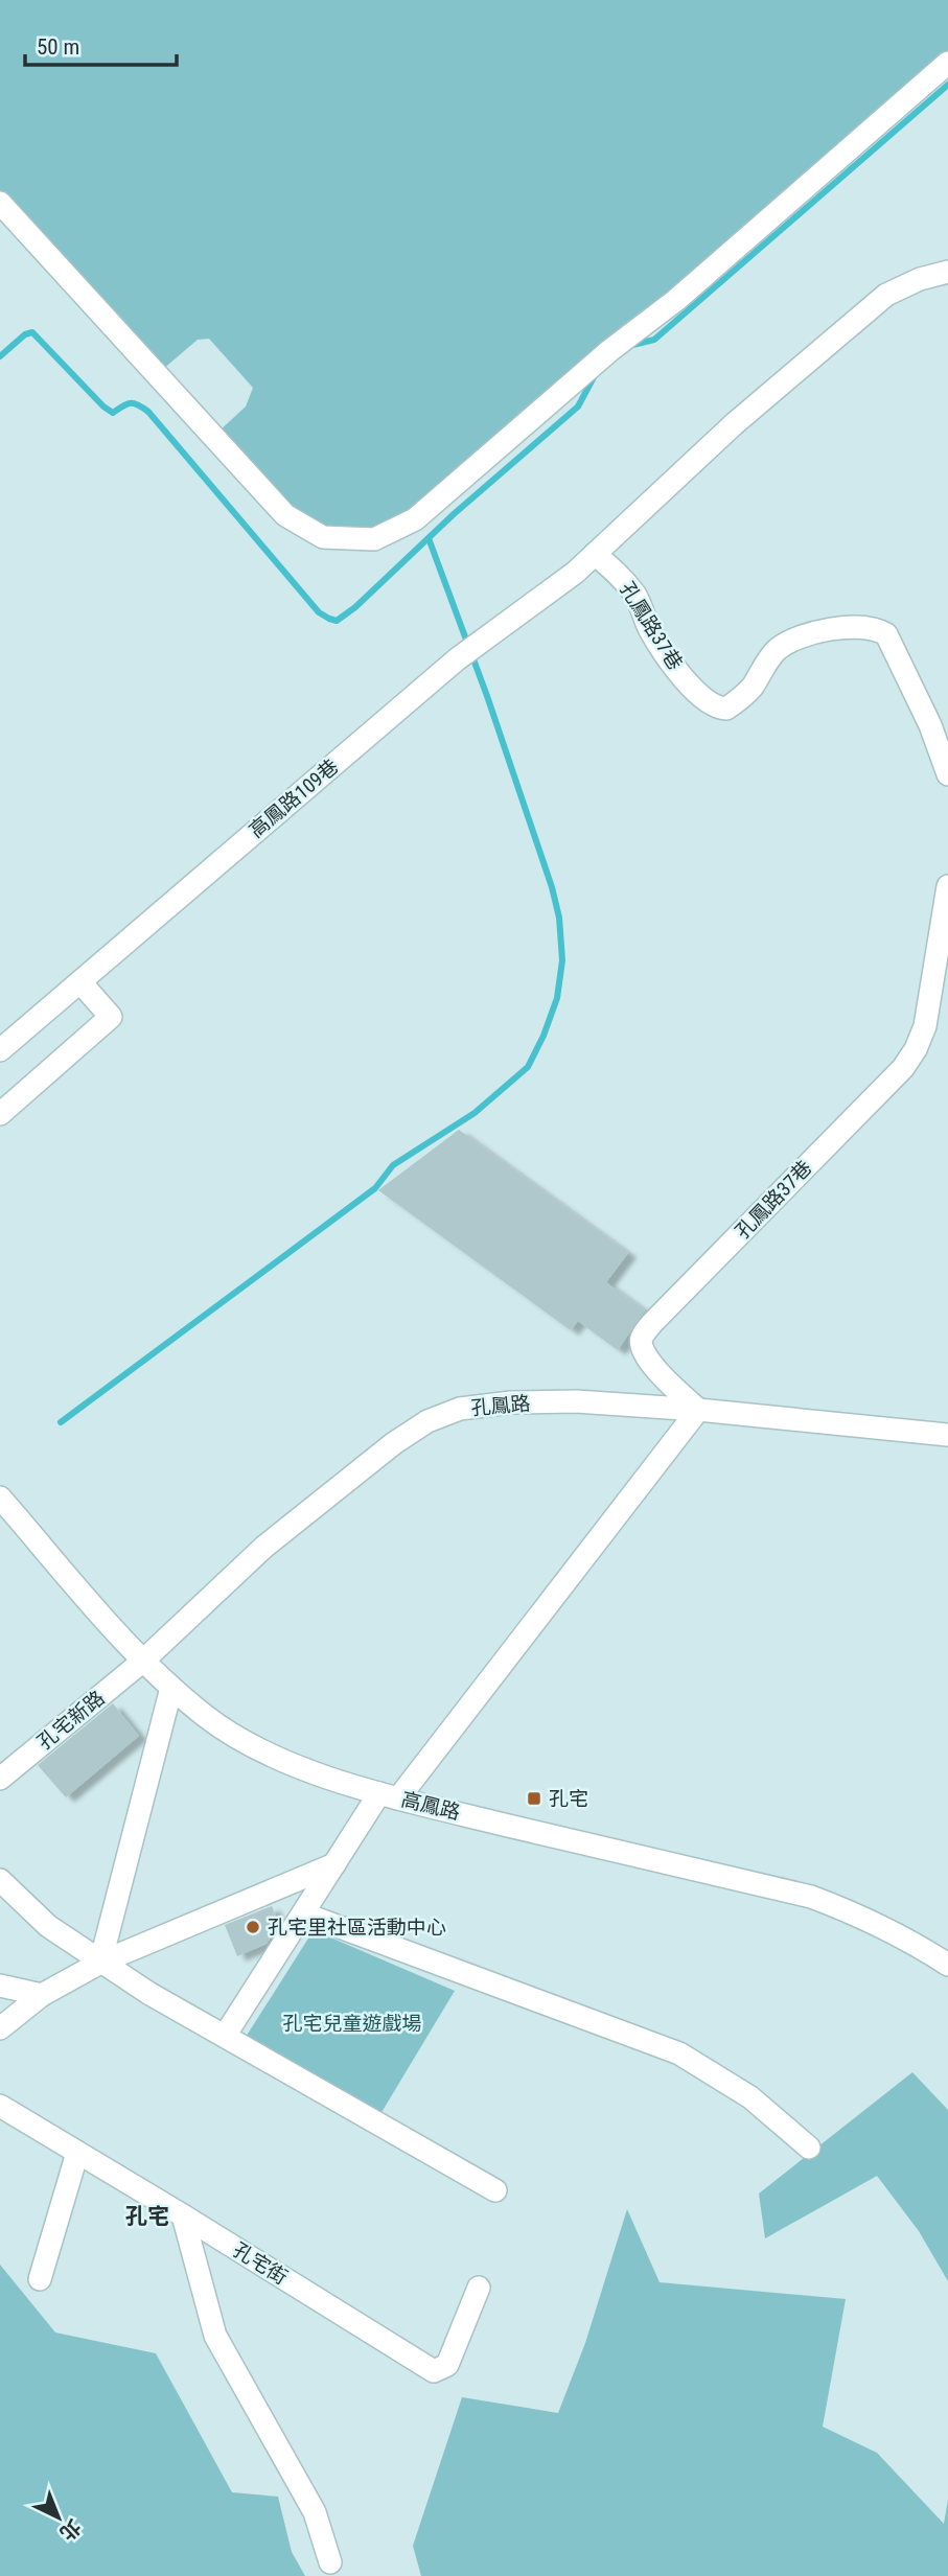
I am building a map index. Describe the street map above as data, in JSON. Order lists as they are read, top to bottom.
{
  "streets": {
    "street": [
      "孔鳳路37巷",
      "高鳳路109巷",
      "孔鳳路",
      "孔宅新路",
      "高鳳路",
      "孔宅街"
    ]
  },
  "crossings": [
    ["孔鳳路37巷", "高鳳路109巷"],
    ["孔鳳路37巷", "孔鳳路"],
    ["孔鳳路", "孔宅新路"],
    ["孔鳳路", "高鳳路"],
    ["孔宅新路", "高鳳路"]
  ],
  "districts": ["孔宅"],
  "parks": ["孔宅兒童遊戲場"],
  "places": {
    "transit": ["孔宅"],
    "other": ["孔宅里社區活動中心"]
  },
  "scale_bar": "50 m",
  "north": "bottom right"
}
